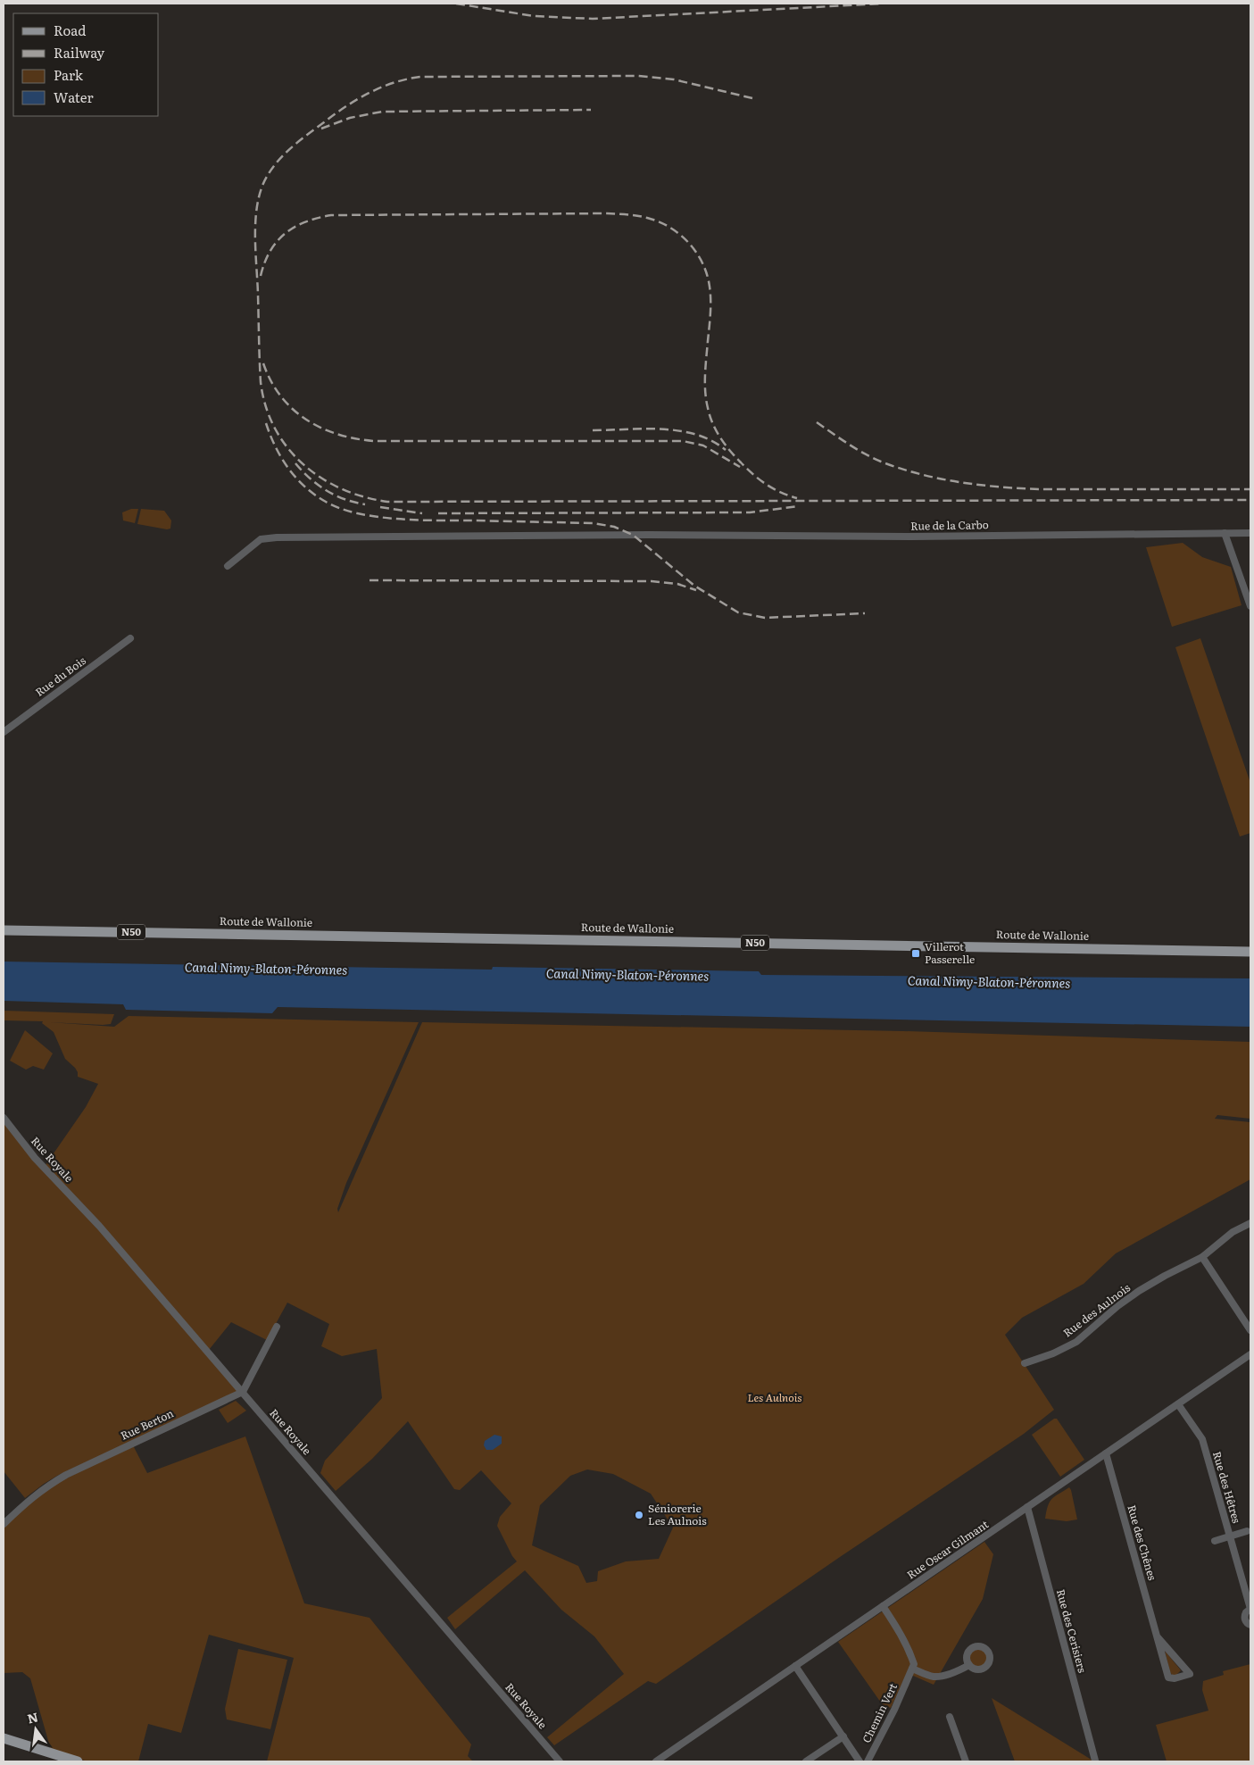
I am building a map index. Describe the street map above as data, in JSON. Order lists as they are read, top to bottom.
{
  "streets": {
    "main road": ["Route de Wallonie", "N50"],
    "street": [
      "Rue de la Carbo",
      "Rue du Bois",
      "Rue Royale",
      "Rue des Aulnois",
      "Rue Berton",
      "Rue des Hêtres",
      "Rue des Chênes",
      "Rue Oscar Gilmant",
      "Rue des Cerisiers",
      "Chemin Vert"
    ]
  },
  "crossings": [
    ["Rue Royale", "Rue Berton"],
    ["Rue des Hêtres", "Rue Oscar Gilmant"],
    ["Rue des Chênes", "Rue Oscar Gilmant"],
    ["Rue Oscar Gilmant", "Rue des Cerisiers"]
  ],
  "water": ["Canal Nimy-Blaton-Péronnes"],
  "parks": ["Les Aulnois"],
  "places": {
    "transit": ["Villerot Passerelle"],
    "other": ["Séniorerie Les Aulnois"]
  },
  "legend": [
    "Road",
    "Railway",
    "Park",
    "Water"
  ],
  "north": "top"
}
